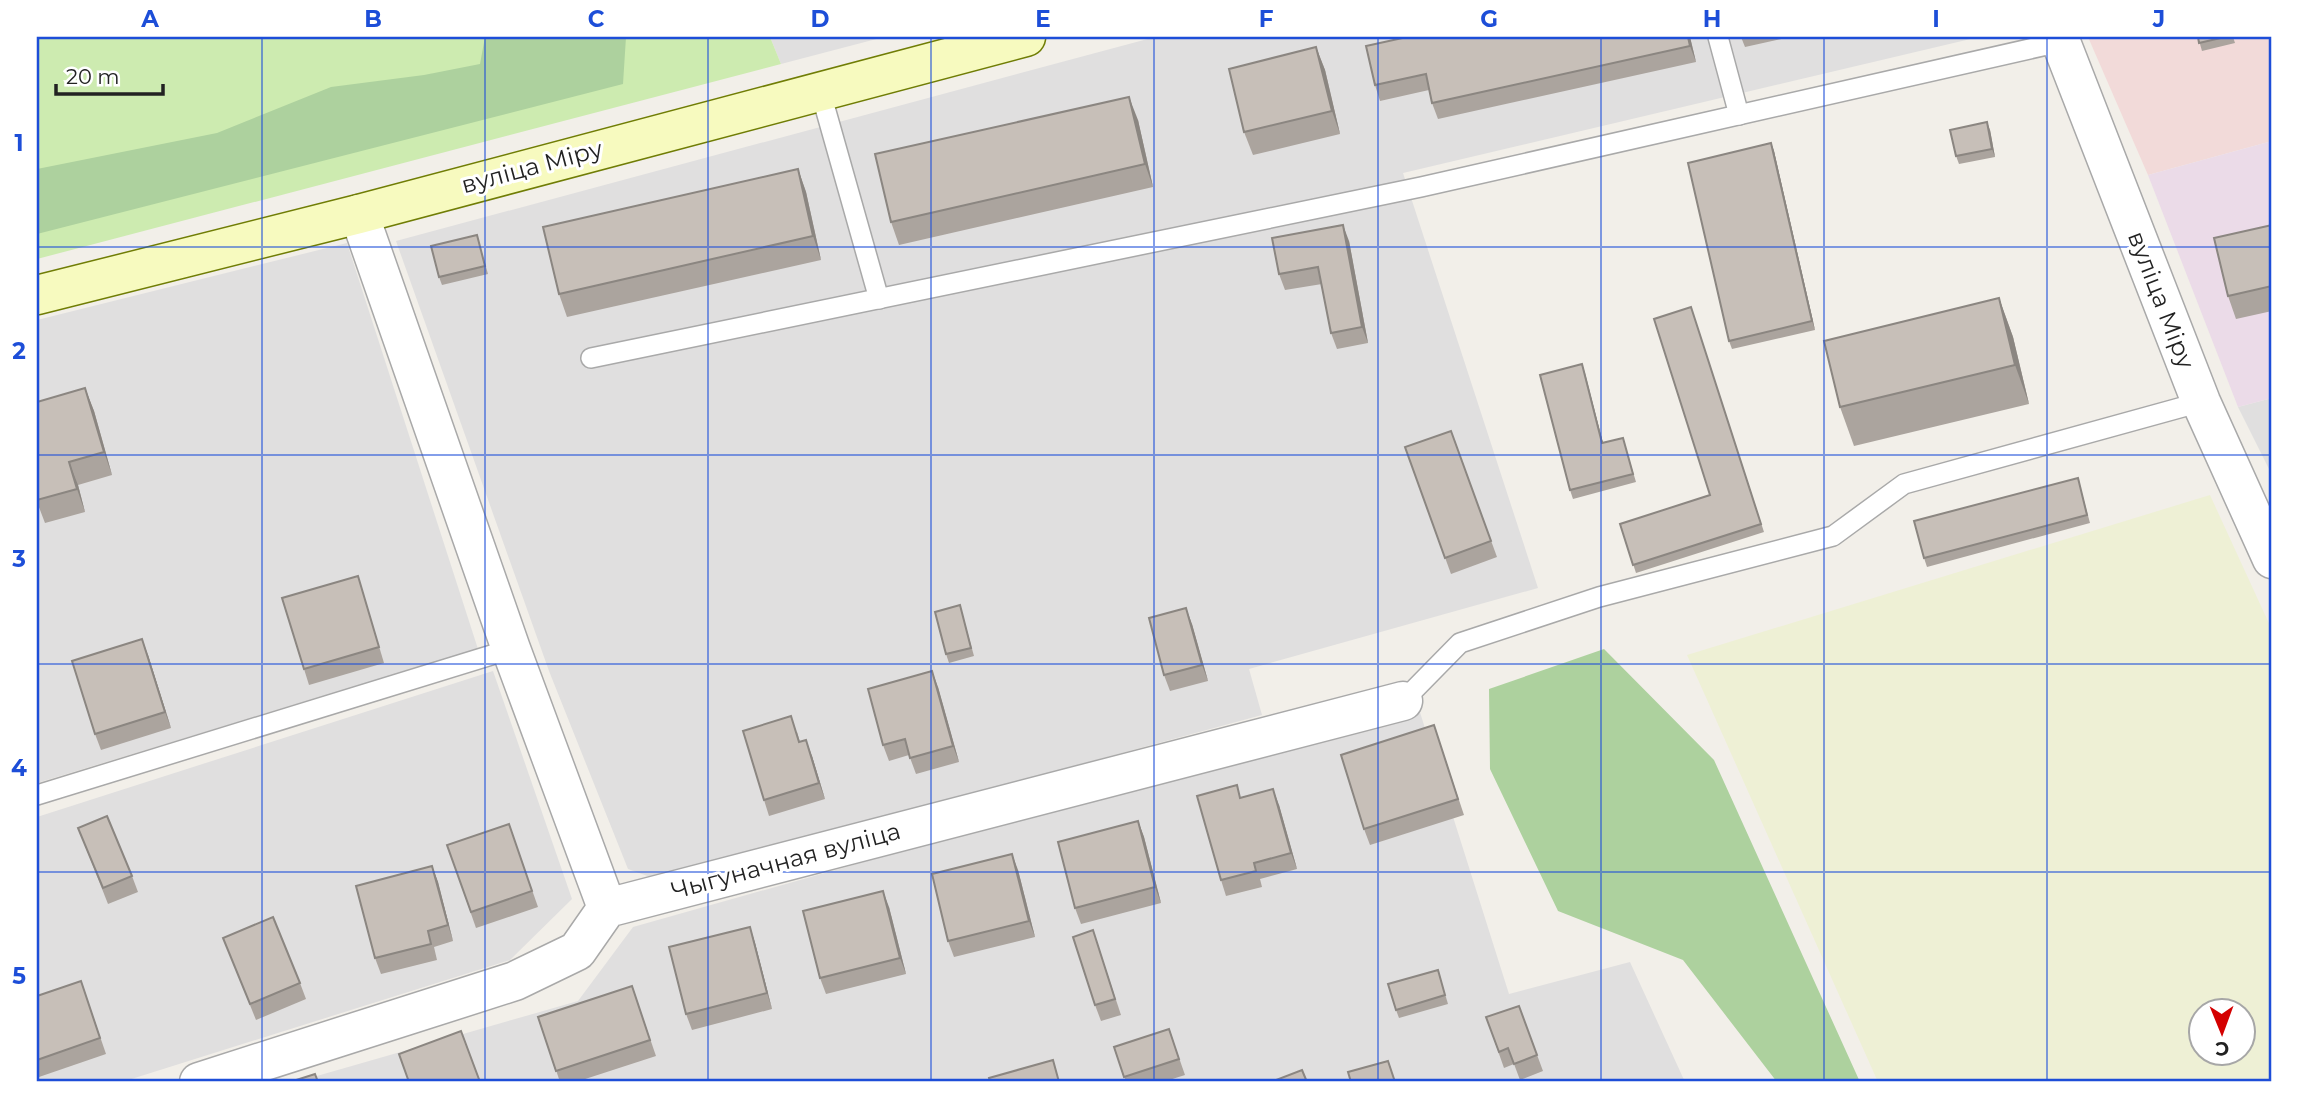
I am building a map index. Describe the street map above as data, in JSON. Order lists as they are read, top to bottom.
{
  "streets": {
    "street": ["вуліца Міру", "Чыгуначная вуліца"]
  },
  "scale_bar": "20 m",
  "north": "bottom",
  "grid": {
    "columns": [
      "A",
      "B",
      "C",
      "D",
      "E",
      "F",
      "G",
      "H",
      "I",
      "J"
    ],
    "rows": [
      "1",
      "2",
      "3",
      "4",
      "5"
    ]
  }
}
